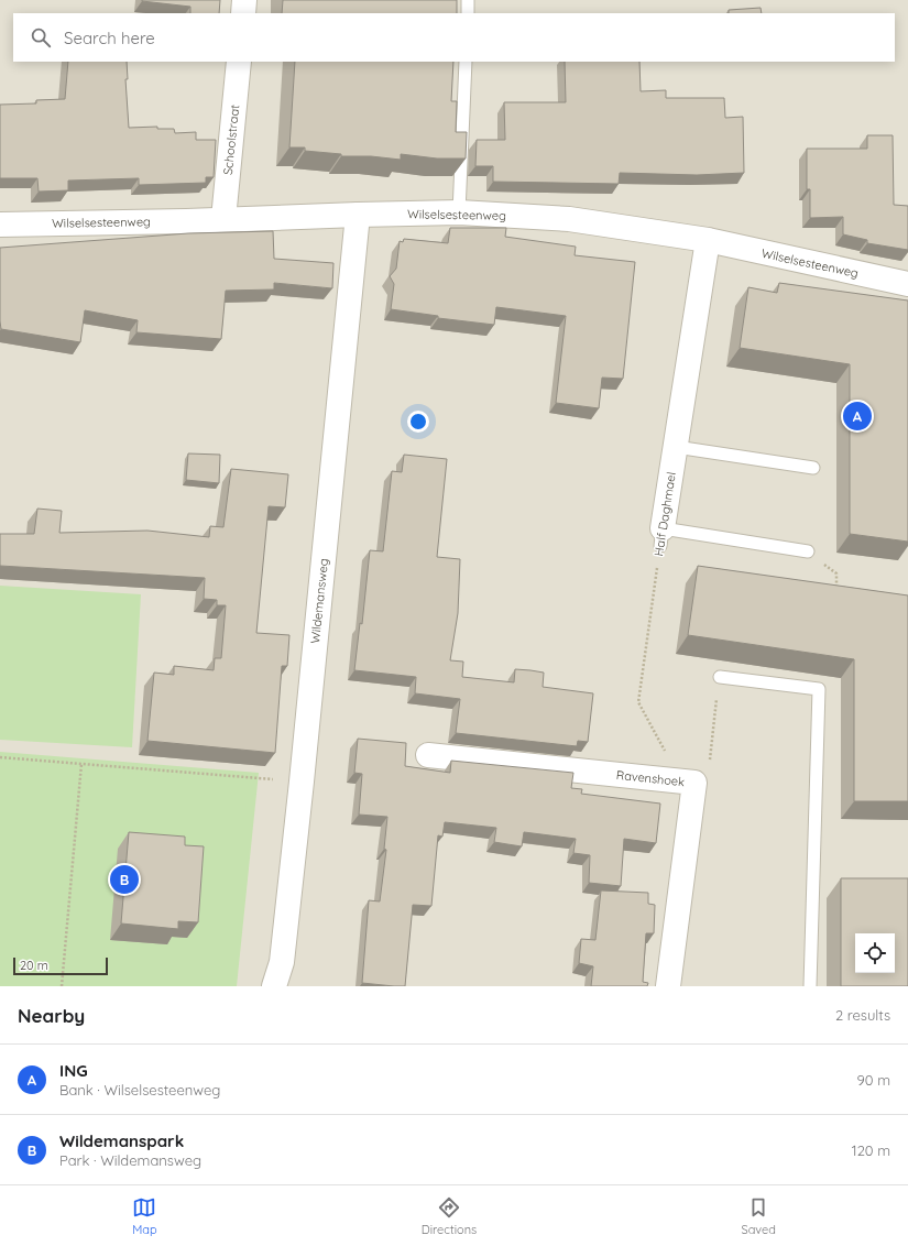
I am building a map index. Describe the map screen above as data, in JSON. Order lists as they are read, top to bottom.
{
  "streets": {
    "street": [
      "Schoolstraat",
      "Wilselsesteenweg",
      "Half Daghmael",
      "Wildemansweg",
      "Ravenshoek"
    ]
  },
  "crossings": [
    ["Schoolstraat", "Wilselsesteenweg"],
    ["Wilselsesteenweg", "Half Daghmael"],
    ["Wilselsesteenweg", "Wildemansweg"],
    ["Half Daghmael", "Ravenshoek"]
  ],
  "scale_bar": "20 m",
  "page": {
    "search": "Search here",
    "pins": ["A", "B"],
    "scale": "20 m",
    "heading": ["Nearby", "2 results"],
    "list": [
      {
        "mark": "A",
        "name": "ING",
        "note": "Bank · Wilselsesteenweg",
        "value": "90 m"
      },
      {
        "mark": "B",
        "name": "Wildemanspark",
        "note": "Park · Wildemansweg",
        "value": "120 m"
      }
    ],
    "nav": ["Map", "Directions", "Saved"]
  }
}
